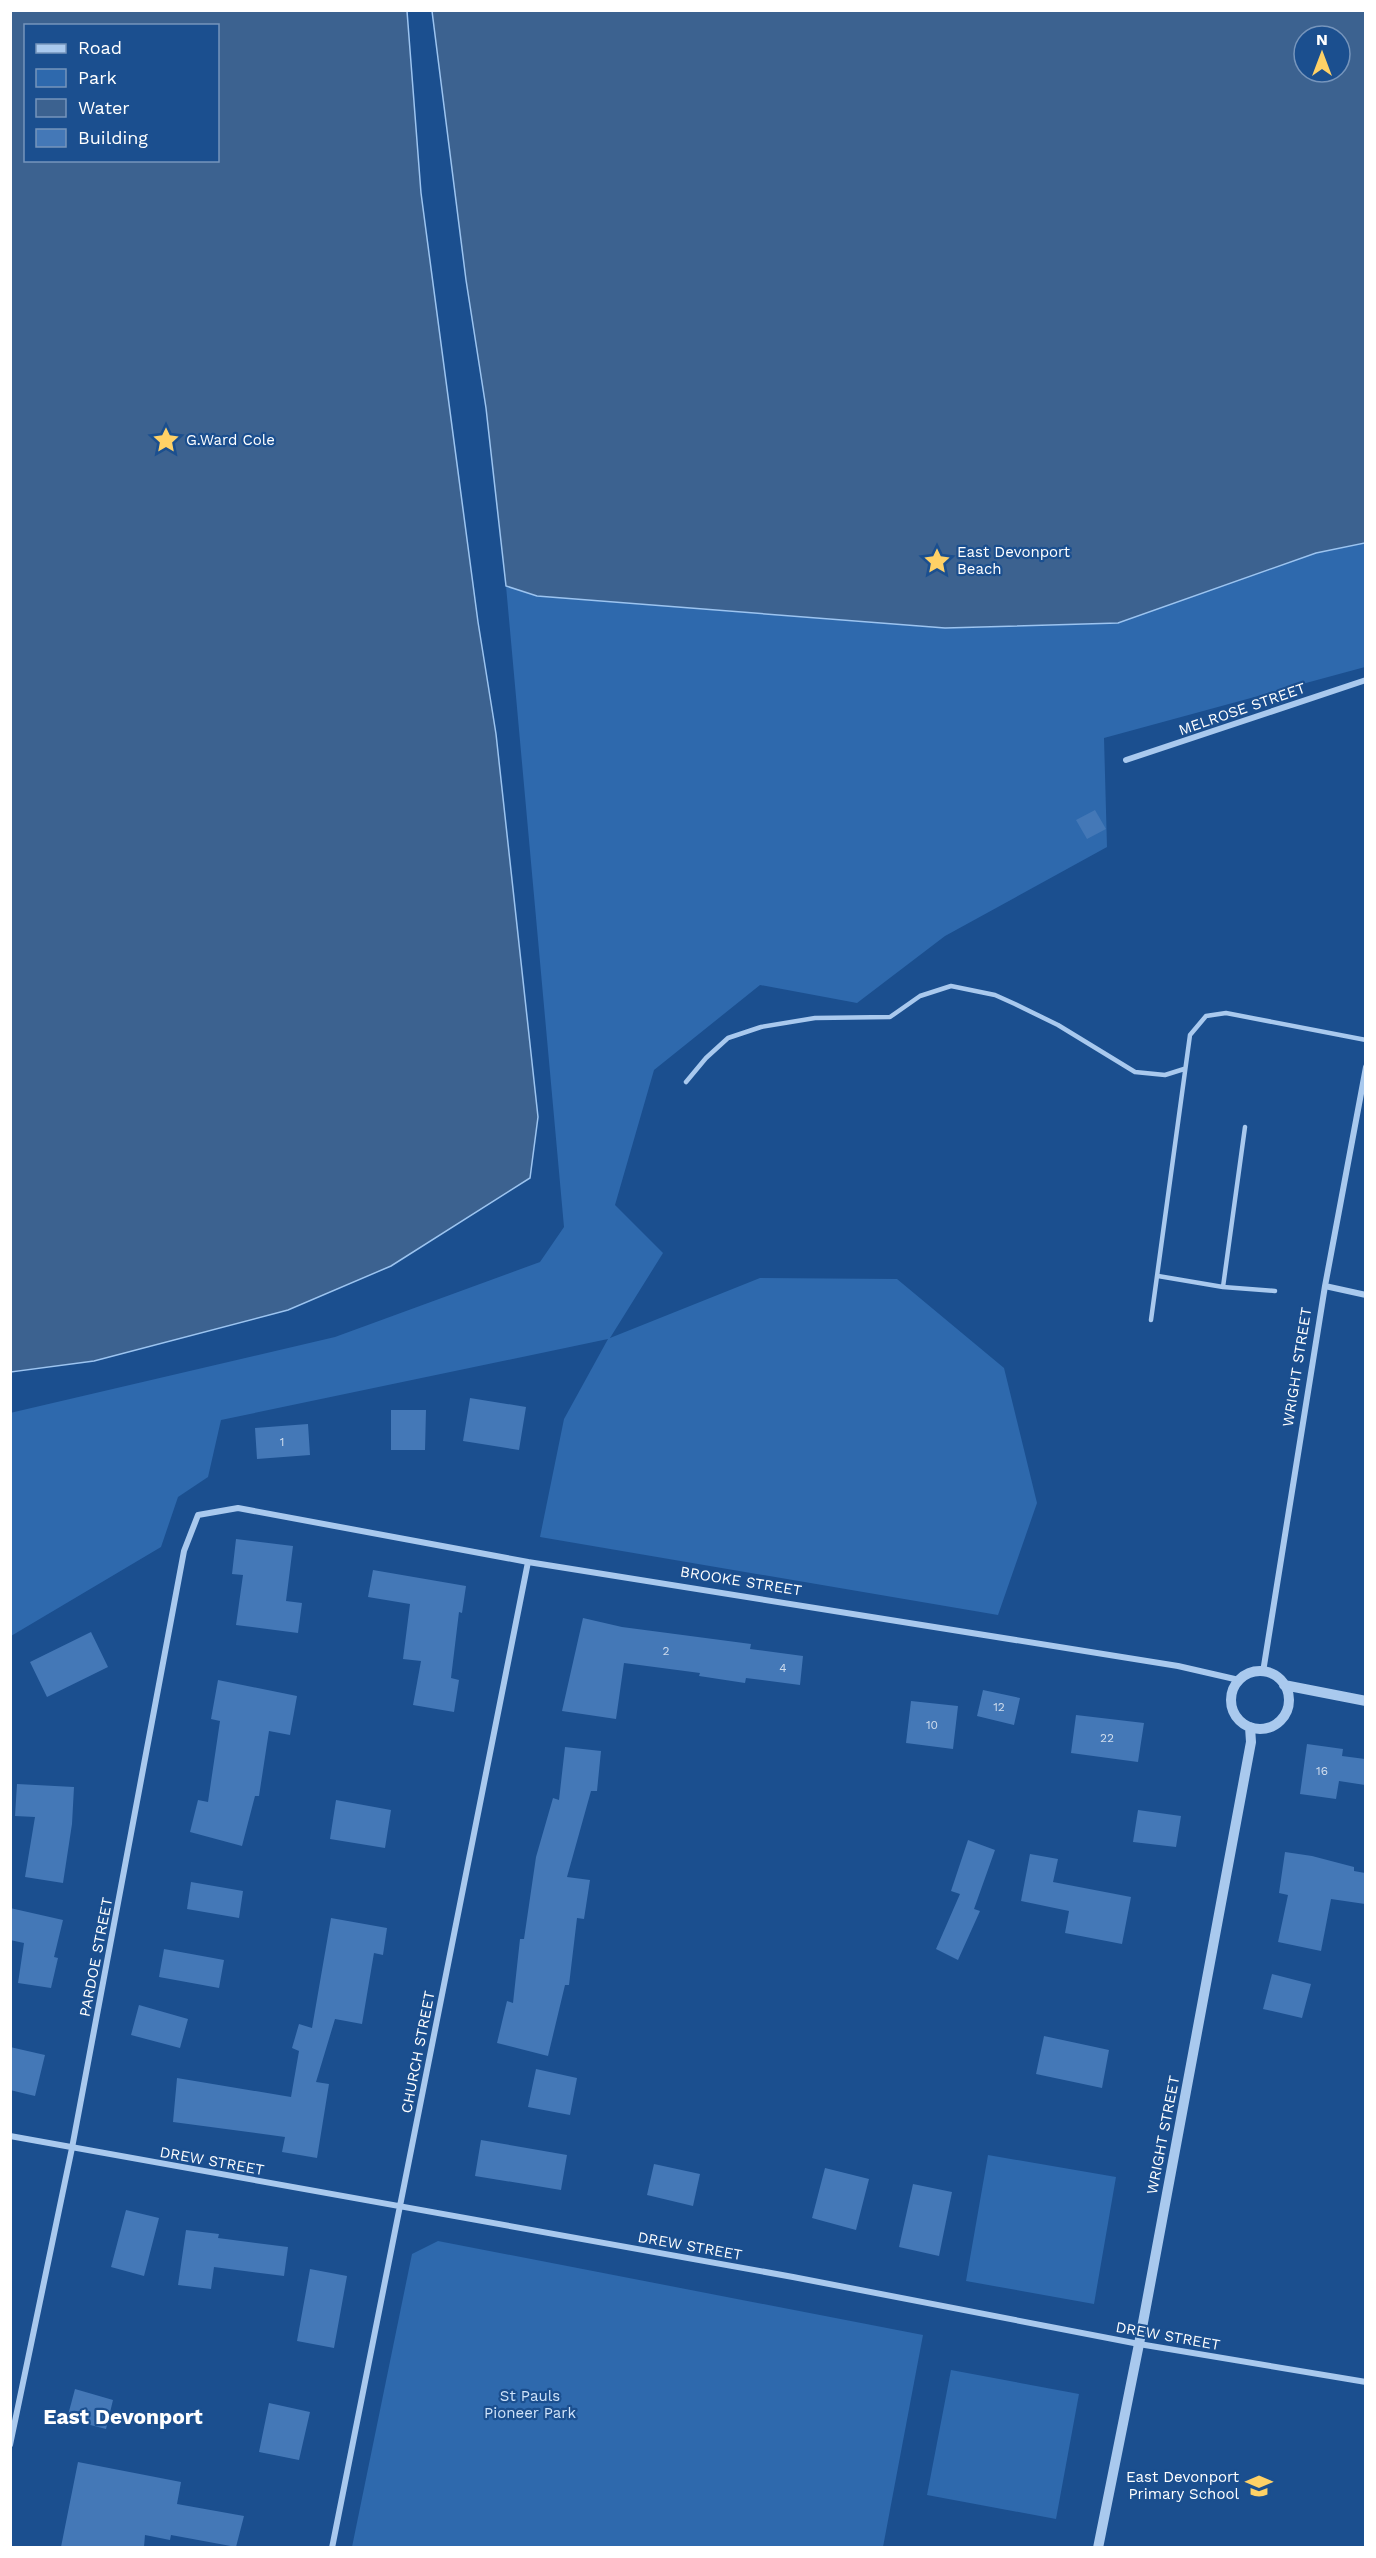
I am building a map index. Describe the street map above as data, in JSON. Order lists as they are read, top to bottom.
{
  "streets": {
    "street": [
      "MELROSE STREET",
      "WRIGHT STREET",
      "BROOKE STREET",
      "PARDOE STREET",
      "CHURCH STREET",
      "DREW STREET"
    ]
  },
  "crossings": [
    ["WRIGHT STREET", "BROOKE STREET"],
    ["WRIGHT STREET", "DREW STREET"],
    ["BROOKE STREET", "PARDOE STREET"],
    ["BROOKE STREET", "CHURCH STREET"],
    ["PARDOE STREET", "DREW STREET"],
    ["CHURCH STREET", "DREW STREET"]
  ],
  "districts": ["East Devonport"],
  "parks": ["St Pauls Pioneer Park"],
  "places": {
    "place": ["G.Ward Cole", "East Devonport Beach"],
    "school or university": ["East Devonport Primary School"]
  },
  "house_numbers": [
    "1",
    "2",
    "4",
    "12",
    "10",
    "22",
    "16"
  ],
  "legend": [
    "Road",
    "Park",
    "Water",
    "Building"
  ],
  "north": "top"
}
